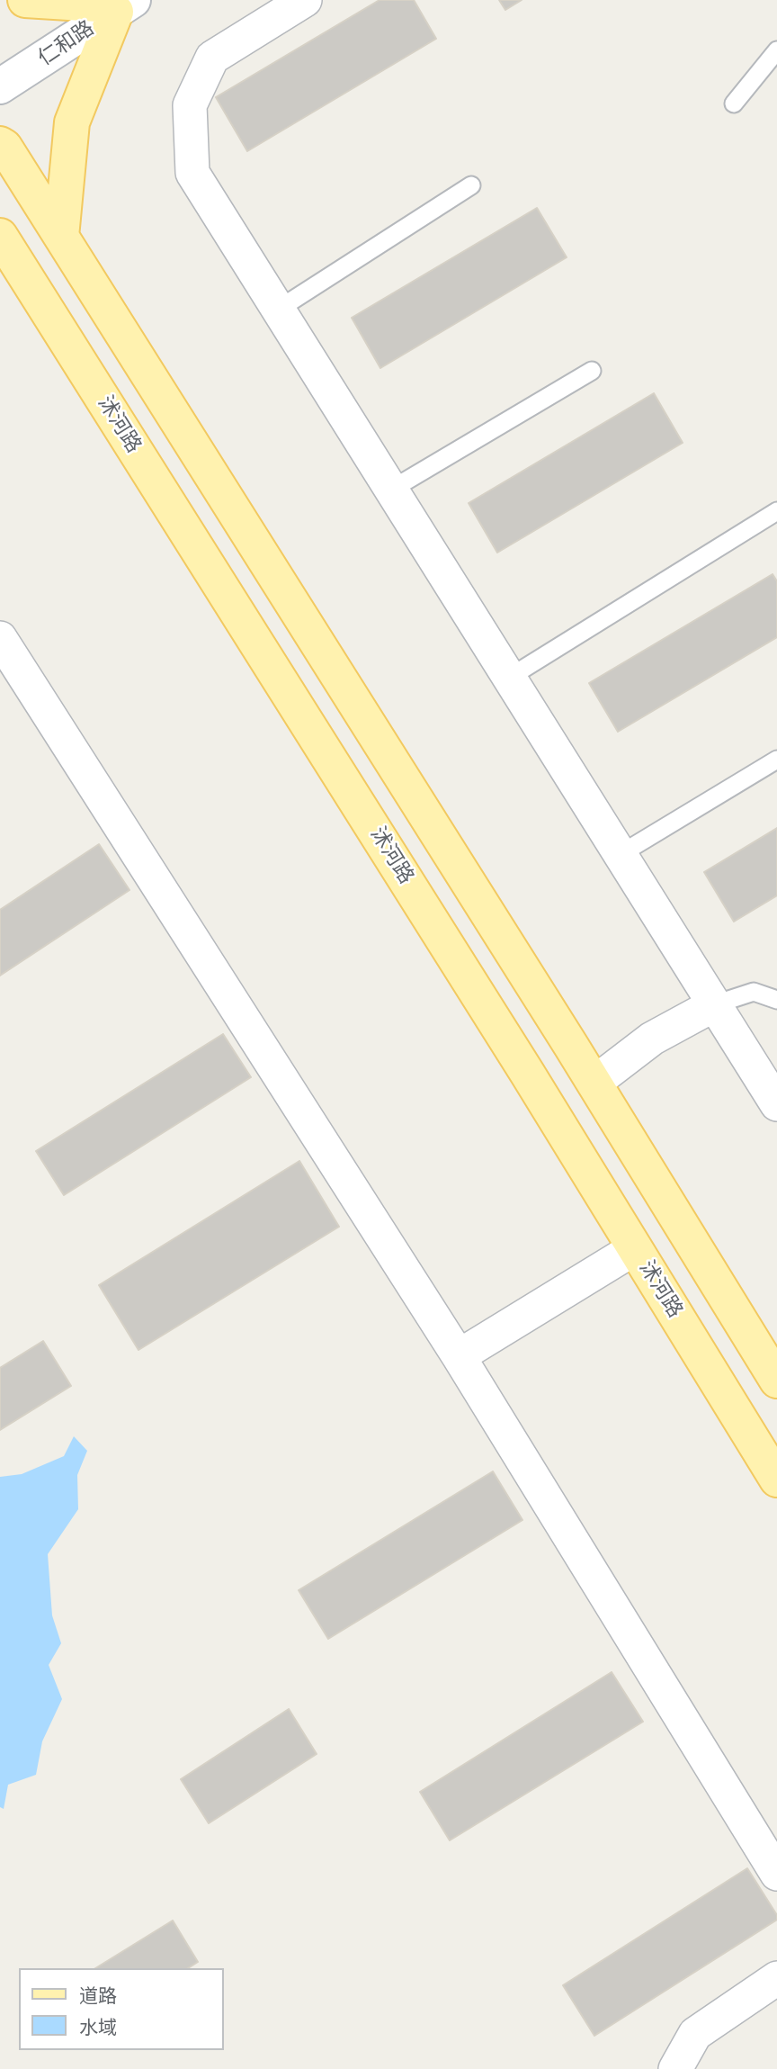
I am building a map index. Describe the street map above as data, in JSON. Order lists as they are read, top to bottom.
{
  "streets": {
    "main road": ["沭河路"],
    "street": ["仁和路"]
  },
  "legend": ["道路", "水域"]
}
